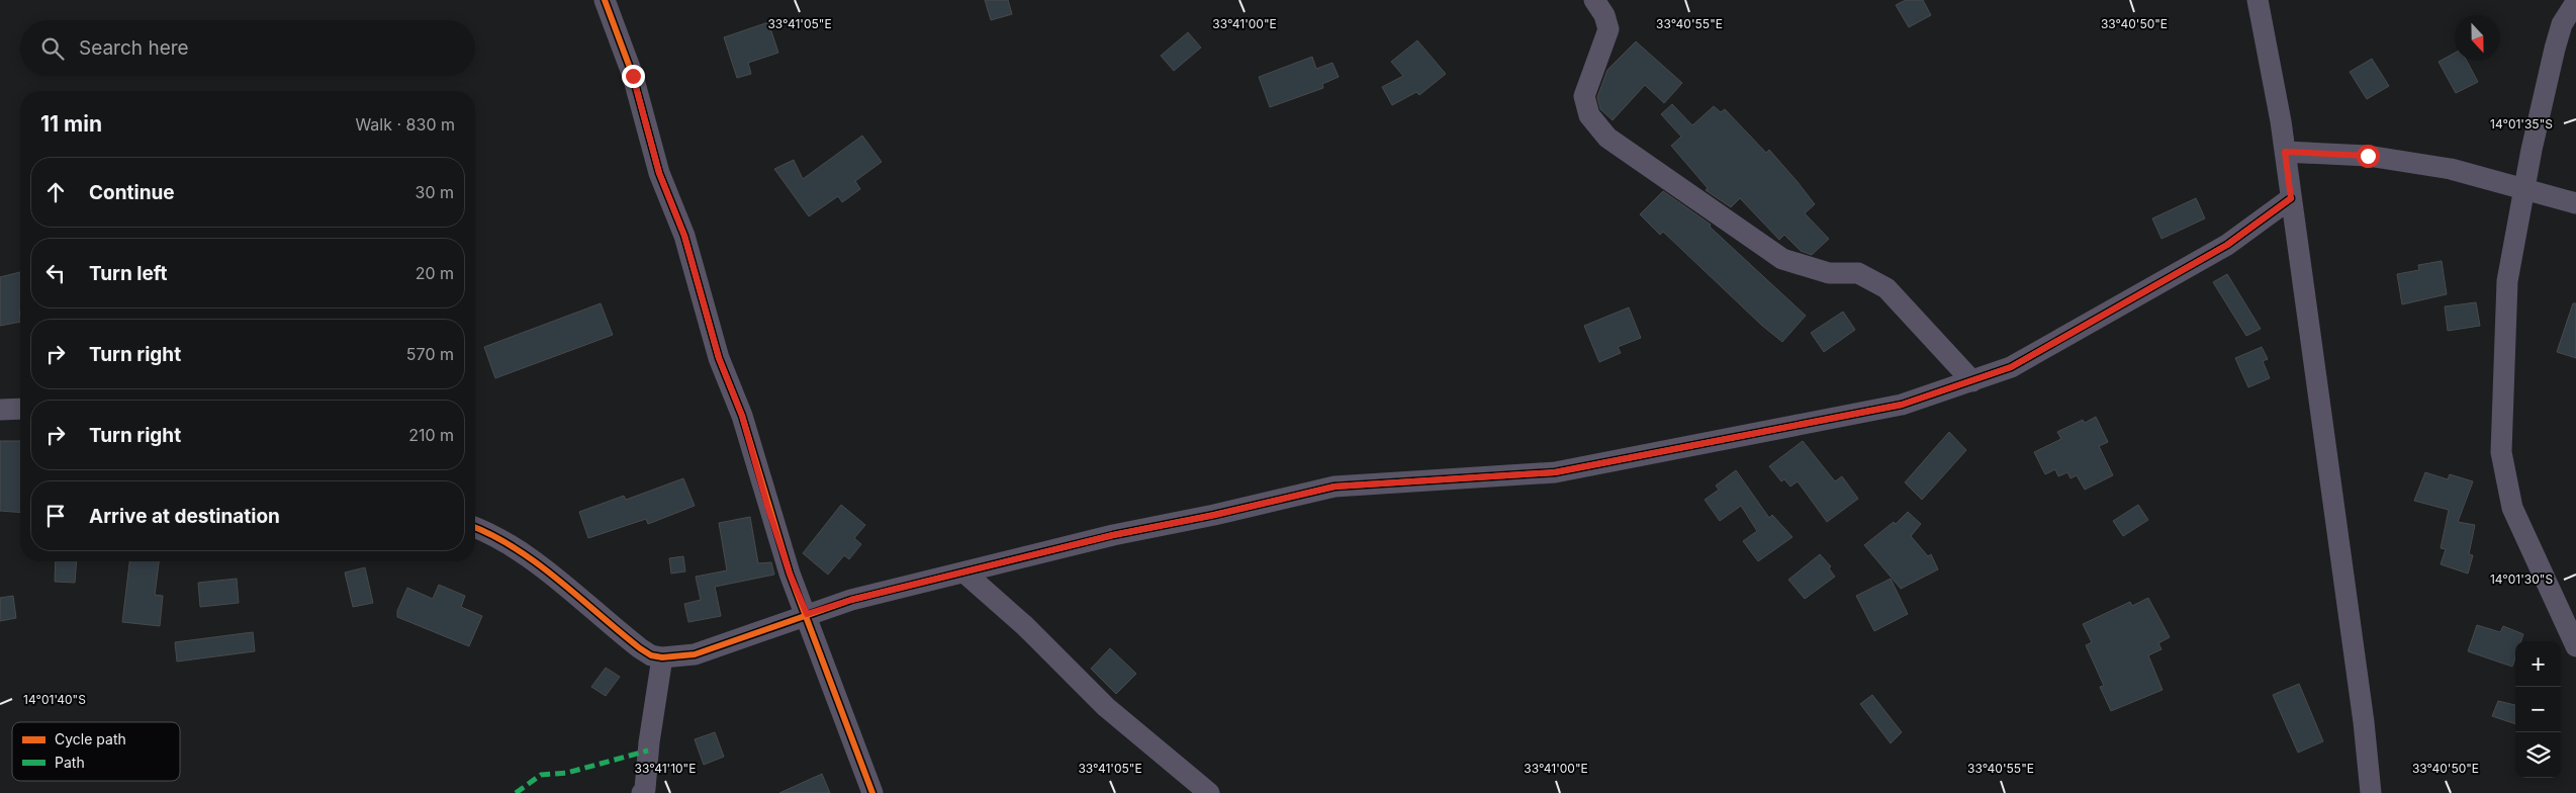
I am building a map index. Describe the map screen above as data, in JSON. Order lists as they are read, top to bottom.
{
  "legend": ["Cycle path", "Path"],
  "north": "bottom",
  "page": {
    "search": "Search here",
    "heading": ["11 min", "Walk · 830 m"],
    "list": [
      ["Continue", "30 m"],
      ["Turn left", "20 m"],
      ["Turn right", "570 m"],
      ["Turn right", "210 m"],
      "Arrive at destination"
    ],
    "map_buttons": ["+", "−"]
  },
  "coordinates": [
    "33°41'05\"E",
    "33°41'00\"E",
    "33°40'55\"E",
    "33°40'50\"E",
    "14°01'35\"S",
    "14°01'30\"S",
    "14°01'40\"S",
    "33°41'10\"E"
  ]
}
